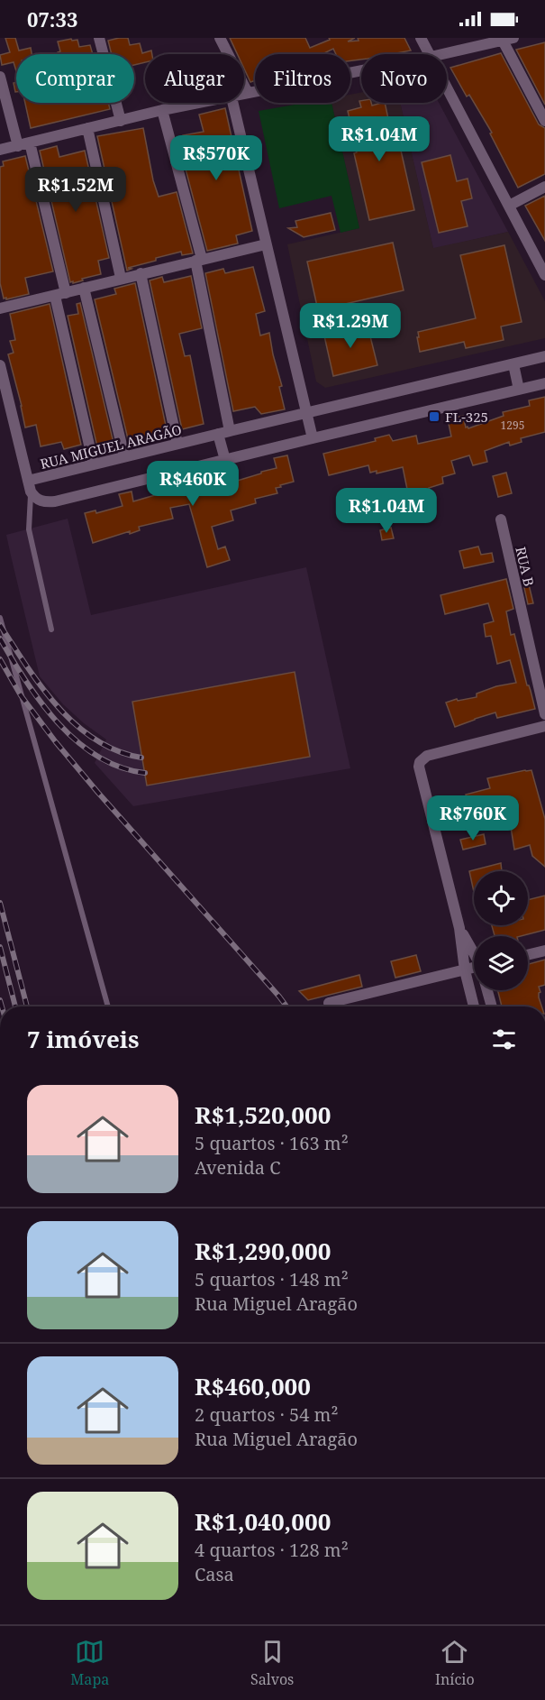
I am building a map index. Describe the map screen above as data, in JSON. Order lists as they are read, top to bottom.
{
  "streets": {
    "street": ["RUA MIGUEL ARAGÃO", "RUA B"]
  },
  "places": {
    "transit": ["FL-325"]
  },
  "house_numbers": ["1295"],
  "page": {
    "status": "07:33",
    "chip": [
      "Comprar",
      "Alugar",
      "Filtros",
      "Novo"
    ],
    "price": [
      "R$1.04M",
      "R$570K",
      "R$1.52M",
      "R$1.29M",
      "R$460K",
      "R$1.04M",
      "R$760K"
    ],
    "heading": "7 imóveis",
    "list": [
      {
        "name": "R$1,520,000",
        "note": "5 quartos · 163 m² · Avenida C"
      },
      {
        "name": "R$1,290,000",
        "note": "5 quartos · 148 m² · Rua Miguel Aragão"
      },
      {
        "name": "R$460,000",
        "note": "2 quartos · 54 m² · Rua Miguel Aragão"
      },
      {
        "name": "R$1,040,000",
        "note": "4 quartos · 128 m² · Casa"
      }
    ],
    "tabs": ["Mapa", "Salvos", "Início"]
  }
}
